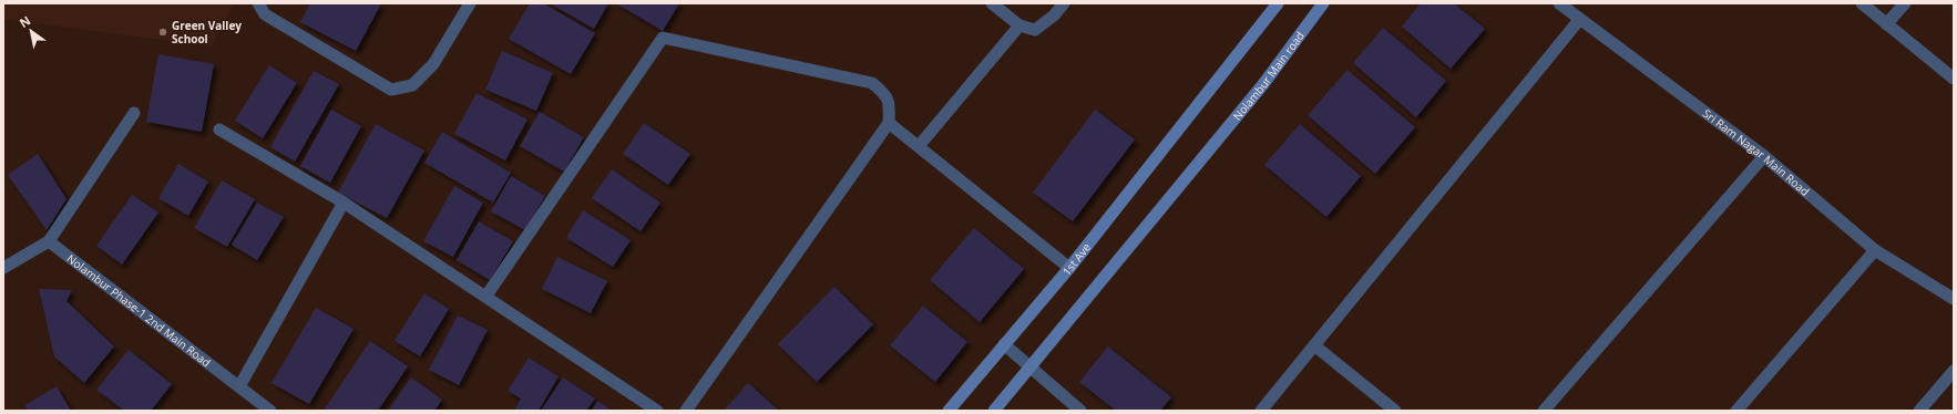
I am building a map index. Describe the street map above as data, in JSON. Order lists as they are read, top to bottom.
{
  "streets": {
    "main road": ["Nolambur Main road", "1st Ave"],
    "street": ["Sri Ram Nagar Main Road", "Nolambur Phase-1 2nd Main Road"]
  },
  "places": ["Green Valley School"],
  "north": "top left"
}
